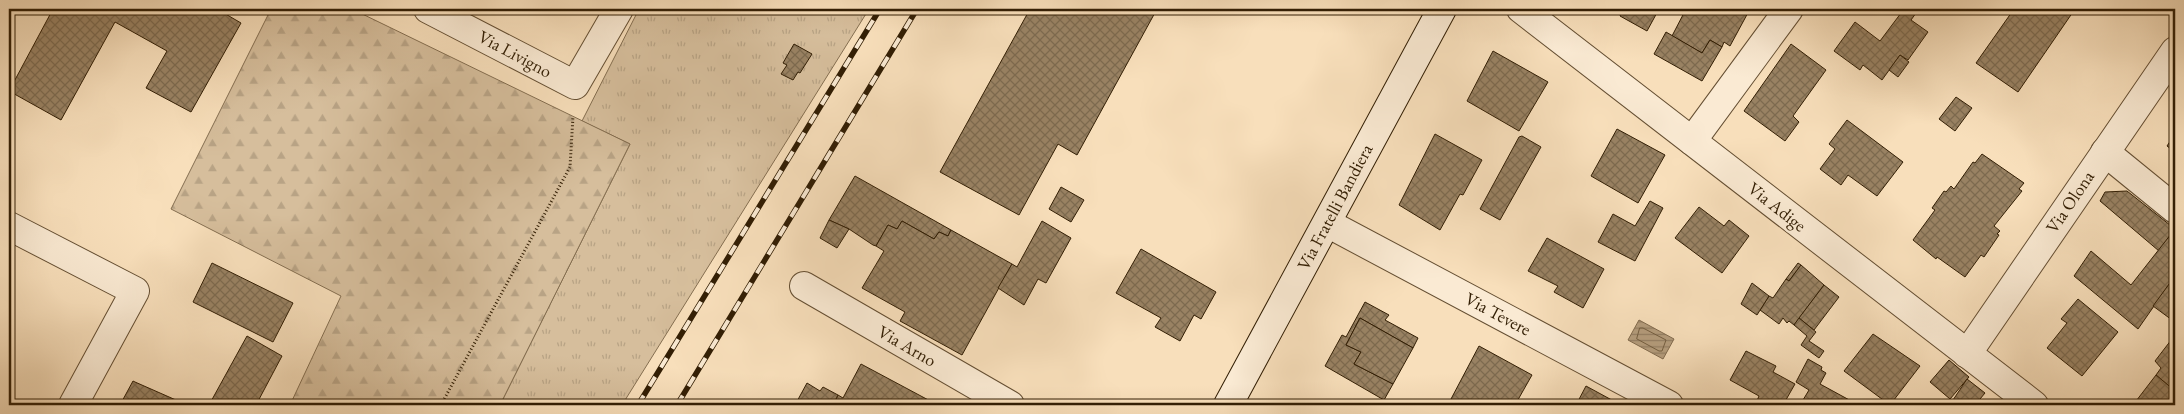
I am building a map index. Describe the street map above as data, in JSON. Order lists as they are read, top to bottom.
{
  "streets": {
    "street": [
      "Via Livigno",
      "Via Olona",
      "Via Fratelli Bandiera",
      "Via Adige",
      "Via Tevere",
      "Via Arno"
    ]
  },
  "crossings": [
    ["Via Olona", "Via Adige"],
    ["Via Fratelli Bandiera", "Via Tevere"]
  ]
}
